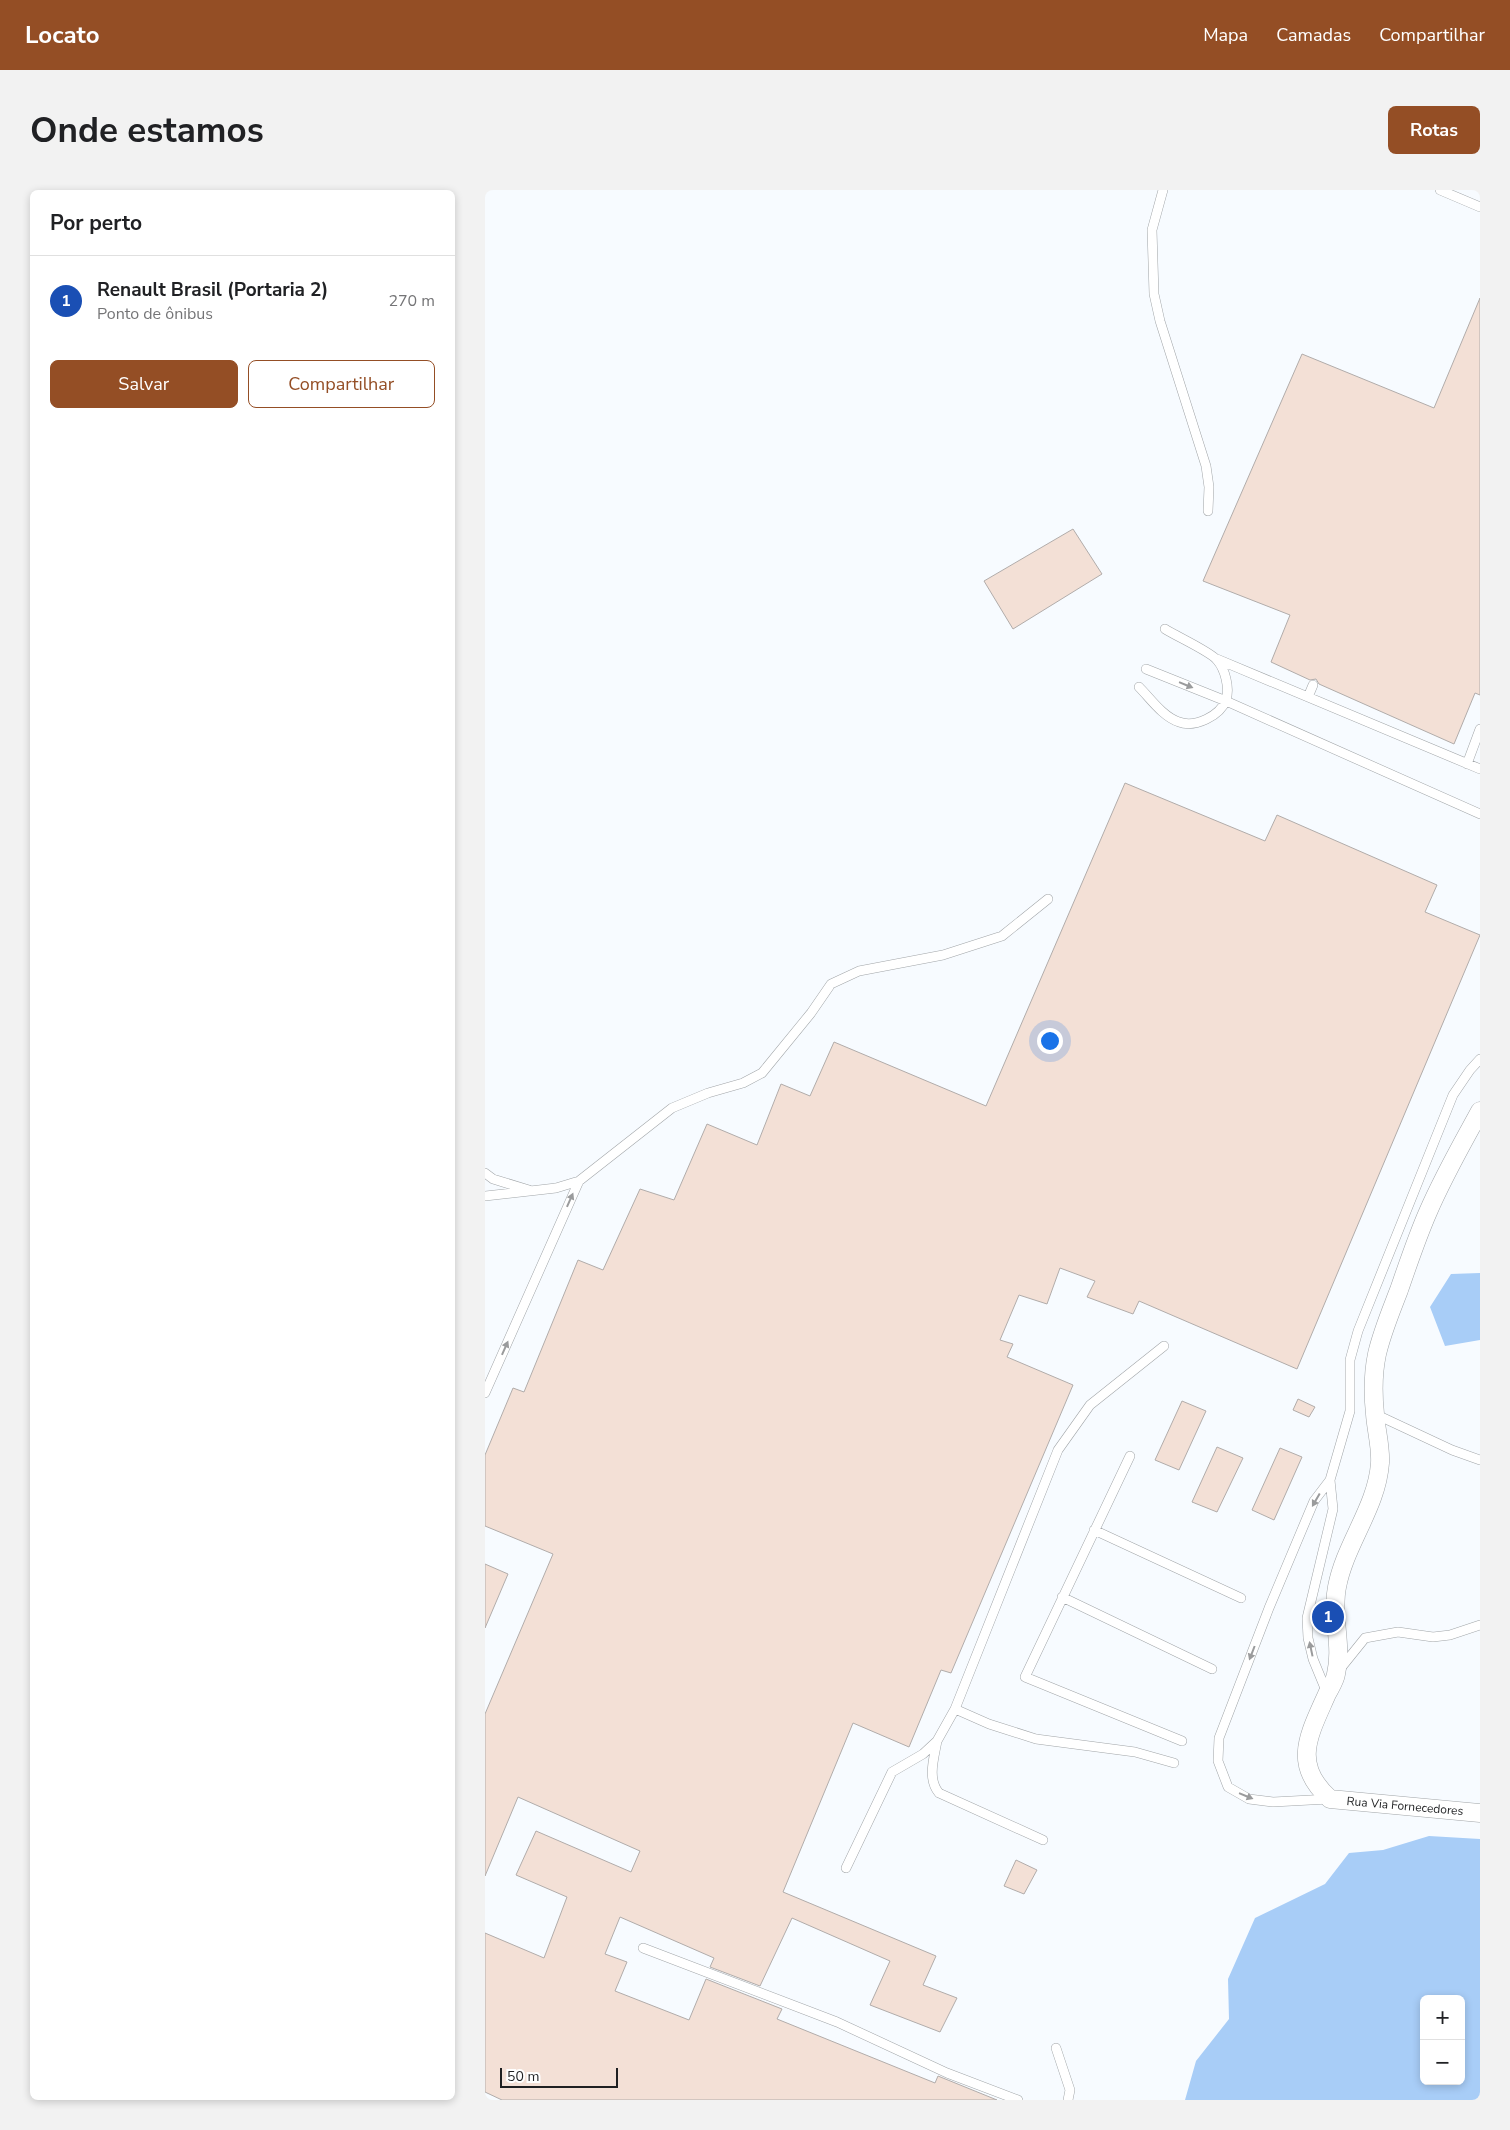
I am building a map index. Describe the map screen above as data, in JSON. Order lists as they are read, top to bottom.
{
  "streets": {
    "street": ["Rua Via Fornecedores"]
  },
  "scale_bar": "50 m",
  "page": {
    "header": "Locato",
    "nav": ["Mapa", "Camadas", "Compartilhar"],
    "buttons": [
      "Rotas",
      ["Salvar", "Compartilhar"]
    ],
    "title": "Onde estamos",
    "heading": "Por perto",
    "list": [
      {
        "mark": "1",
        "name": "Renault Brasil (Portaria 2)",
        "note": "Ponto de ônibus",
        "value": "270 m"
      }
    ],
    "pins": "1",
    "map_buttons": ["+", "−"],
    "scale": "50 m"
  }
}
